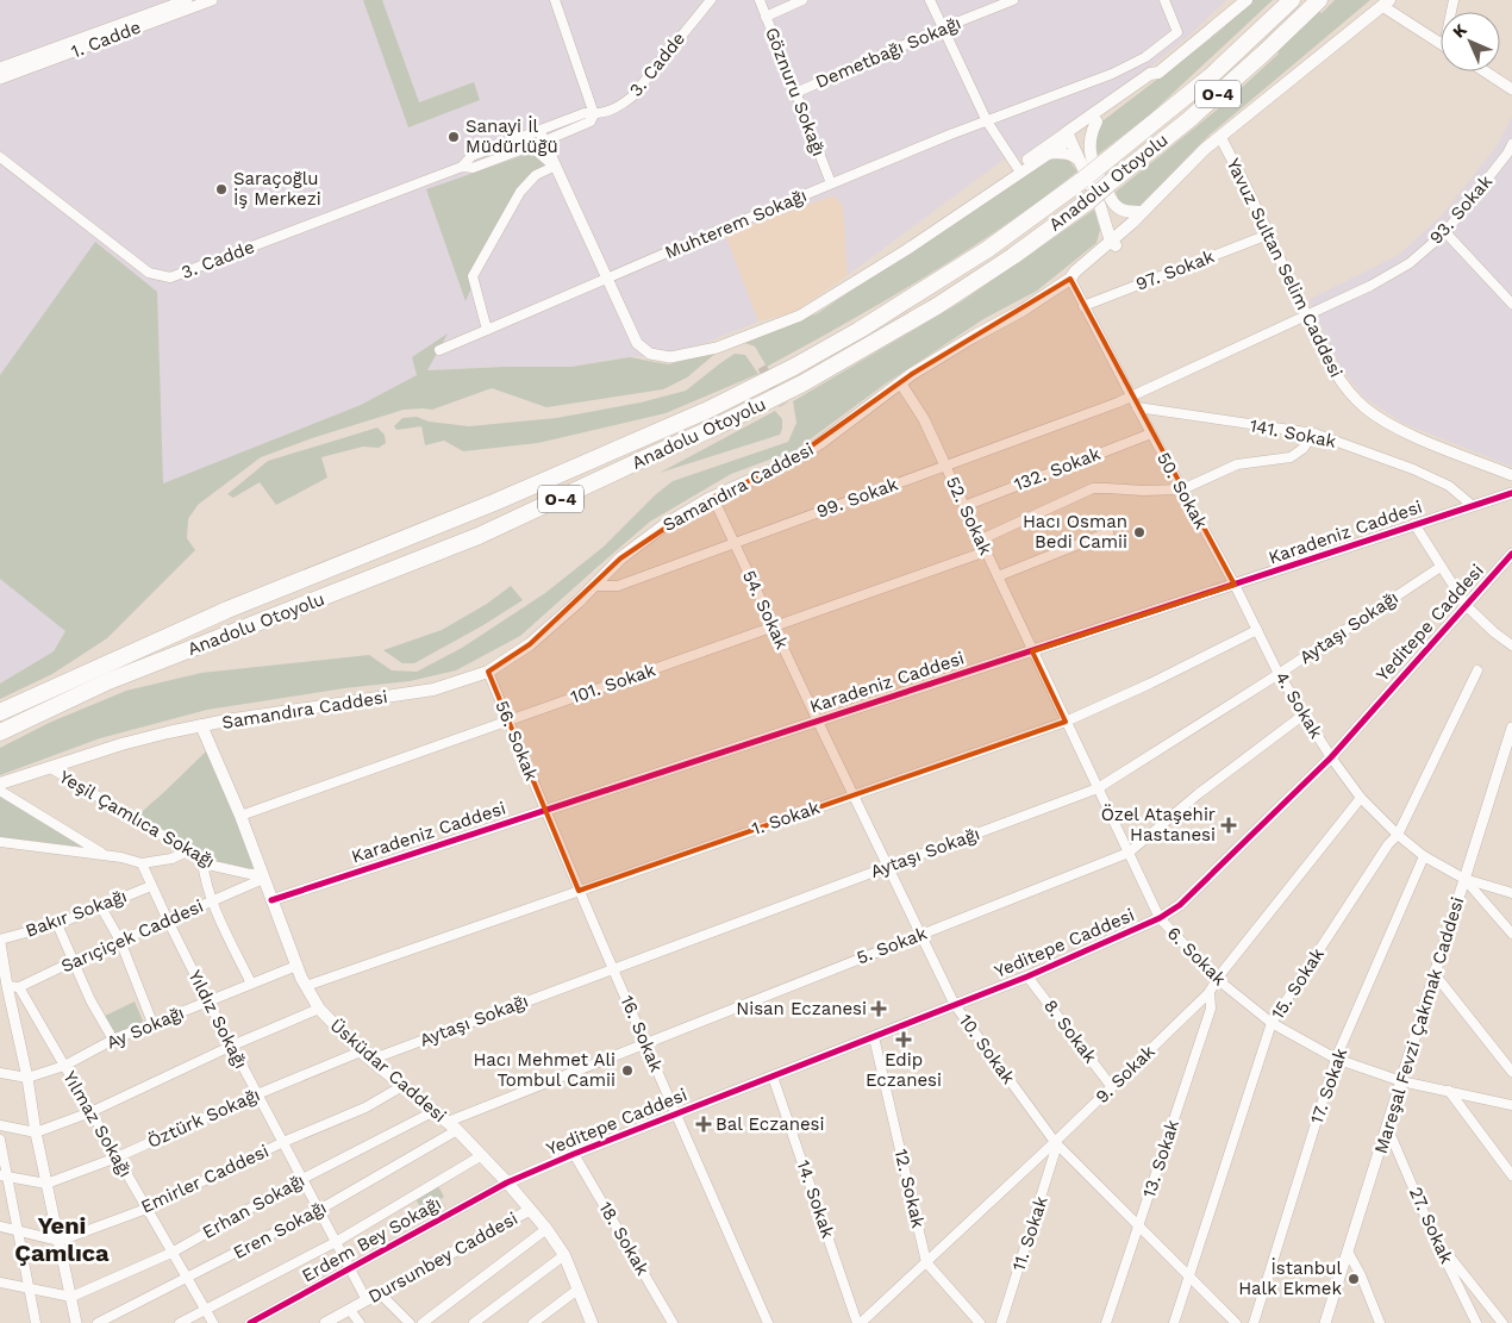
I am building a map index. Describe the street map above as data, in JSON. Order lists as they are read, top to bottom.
{
  "streets": {
    "highway": ["O-4", "Anadolu Otoyolu"],
    "main road": ["Samandıra Caddesi", "Üsküdar Caddesi"],
    "street": [
      "1. Cadde",
      "Demetbağı Sokağı",
      "3. Cadde",
      "Göznuru Sokağı",
      "93. Sokak",
      "Muhterem Sokağı",
      "Yavuz Sultan Selim Caddesi",
      "97. Sokak",
      "141. Sokak",
      "132. Sokak",
      "50. Sokak",
      "99. Sokak",
      "52. Sokak",
      "Karadeniz Caddesi",
      "54. Sokak",
      "Yeditepe Caddesi",
      "Aytaşı Sokağı",
      "101. Sokak",
      "4. Sokak",
      "56. Sokak",
      "1. Sokak",
      "Yeşil Çamlıca Sokağı",
      "Bakır Sokağı",
      "Sarıçiçek Caddesi",
      "5. Sokak",
      "6. Sokak",
      "15. Sokak",
      "Yıldız Sokağı",
      "Mareşal Fevzi Çakmak Caddesi",
      "Ay Sokağı",
      "8. Sokak",
      "16. Sokak",
      "10. Sokak",
      "9. Sokak",
      "17. Sokak",
      "Öztürk Sokağı",
      "Yılmaz Sokağı",
      "13. Sokak",
      "Emirler Caddesi",
      "12. Sokak",
      "14. Sokak",
      "Erhan Sokağı",
      "27. Sokak",
      "Eren Sokağı",
      "11. Sokak",
      "18. Sokak",
      "Erdem Bey Sokağı",
      "Dursunbey Caddesi"
    ]
  },
  "crossings": [
    ["Demetbağı Sokağı", "Göznuru Sokağı"],
    ["Göznuru Sokağı", "Muhterem Sokağı"],
    ["93. Sokak", "Yavuz Sultan Selim Caddesi"],
    ["Yavuz Sultan Selim Caddesi", "97. Sokak"],
    ["Yavuz Sultan Selim Caddesi", "Samandıra Caddesi"],
    ["97. Sokak", "50. Sokak"],
    ["141. Sokak", "50. Sokak"],
    ["141. Sokak", "Karadeniz Caddesi"],
    ["132. Sokak", "50. Sokak"],
    ["132. Sokak", "52. Sokak"],
    ["Samandıra Caddesi", "50. Sokak"],
    ["Samandıra Caddesi", "99. Sokak"],
    ["Samandıra Caddesi", "52. Sokak"],
    ["Samandıra Caddesi", "54. Sokak"],
    ["Samandıra Caddesi", "56. Sokak"],
    ["Samandıra Caddesi", "Yeşil Çamlıca Sokağı"],
    ["Samandıra Caddesi", "Üsküdar Caddesi"],
    ["50. Sokak", "99. Sokak"],
    ["50. Sokak", "Karadeniz Caddesi"],
    ["50. Sokak", "4. Sokak"],
    ["99. Sokak", "52. Sokak"],
    ["99. Sokak", "54. Sokak"],
    ["52. Sokak", "Karadeniz Caddesi"],
    ["52. Sokak", "101. Sokak"],
    ["52. Sokak", "6. Sokak"],
    ["Karadeniz Caddesi", "54. Sokak"],
    ["Karadeniz Caddesi", "4. Sokak"],
    ["Karadeniz Caddesi", "56. Sokak"],
    ["Karadeniz Caddesi", "6. Sokak"],
    ["Karadeniz Caddesi", "16. Sokak"],
    ["Karadeniz Caddesi", "10. Sokak"],
    ["Karadeniz Caddesi", "Üsküdar Caddesi"],
    ["54. Sokak", "101. Sokak"],
    ["54. Sokak", "10. Sokak"],
    ["Yeditepe Caddesi", "4. Sokak"],
    ["Yeditepe Caddesi", "6. Sokak"],
    ["Yeditepe Caddesi", "8. Sokak"],
    ["Yeditepe Caddesi", "16. Sokak"],
    ["Yeditepe Caddesi", "10. Sokak"],
    ["Yeditepe Caddesi", "Üsküdar Caddesi"],
    ["Yeditepe Caddesi", "12. Sokak"],
    ["Yeditepe Caddesi", "14. Sokak"],
    ["Yeditepe Caddesi", "18. Sokak"],
    ["Yeditepe Caddesi", "Erdem Bey Sokağı"],
    ["Aytaşı Sokağı", "4. Sokak"],
    ["Aytaşı Sokağı", "6. Sokak"],
    ["Aytaşı Sokağı", "16. Sokak"],
    ["Aytaşı Sokağı", "10. Sokak"],
    ["Aytaşı Sokağı", "Üsküdar Caddesi"],
    ["Aytaşı Sokağı", "Öztürk Sokağı"],
    ["101. Sokak", "56. Sokak"],
    ["101. Sokak", "Üsküdar Caddesi"],
    ["4. Sokak", "1. Sokak"],
    ["4. Sokak", "5. Sokak"],
    ["4. Sokak", "15. Sokak"],
    ["4. Sokak", "Mareşal Fevzi Çakmak Caddesi"],
    ["4. Sokak", "9. Sokak"],
    ["4. Sokak", "17. Sokak"],
    ["56. Sokak", "16. Sokak"],
    ["1. Sokak", "6. Sokak"],
    ["1. Sokak", "16. Sokak"],
    ["1. Sokak", "10. Sokak"],
    ["1. Sokak", "Üsküdar Caddesi"],
    ["Yeşil Çamlıca Sokağı", "Sarıçiçek Caddesi"],
    ["Yeşil Çamlıca Sokağı", "Üsküdar Caddesi"],
    ["Bakır Sokağı", "Yıldız Sokağı"],
    ["Sarıçiçek Caddesi", "Yıldız Sokağı"],
    ["Sarıçiçek Caddesi", "Üsküdar Caddesi"],
    ["Sarıçiçek Caddesi", "Yılmaz Sokağı"],
    ["5. Sokak", "6. Sokak"],
    ["5. Sokak", "16. Sokak"],
    ["5. Sokak", "10. Sokak"],
    ["5. Sokak", "Üsküdar Caddesi"],
    ["6. Sokak", "15. Sokak"],
    ["6. Sokak", "Mareşal Fevzi Çakmak Caddesi"],
    ["6. Sokak", "9. Sokak"],
    ["6. Sokak", "17. Sokak"],
    ["15. Sokak", "10. Sokak"],
    ["Yıldız Sokağı", "Ay Sokağı"],
    ["Yıldız Sokağı", "Öztürk Sokağı"],
    ["Yıldız Sokağı", "Emirler Caddesi"],
    ["Yıldız Sokağı", "Erhan Sokağı"],
    ["Yıldız Sokağı", "Eren Sokağı"],
    ["Yıldız Sokağı", "Erdem Bey Sokağı"],
    ["Yıldız Sokağı", "Dursunbey Caddesi"],
    ["Mareşal Fevzi Çakmak Caddesi", "27. Sokak"],
    ["Ay Sokağı", "Üsküdar Caddesi"],
    ["Ay Sokağı", "Yılmaz Sokağı"],
    ["8. Sokak", "9. Sokak"],
    ["10. Sokak", "9. Sokak"],
    ["10. Sokak", "13. Sokak"],
    ["10. Sokak", "11. Sokak"],
    ["Üsküdar Caddesi", "Öztürk Sokağı"],
    ["Üsküdar Caddesi", "Emirler Caddesi"],
    ["Üsküdar Caddesi", "Erhan Sokağı"],
    ["Üsküdar Caddesi", "Eren Sokağı"],
    ["Üsküdar Caddesi", "Erdem Bey Sokağı"],
    ["Üsküdar Caddesi", "Dursunbey Caddesi"],
    ["9. Sokak", "13. Sokak"],
    ["9. Sokak", "12. Sokak"],
    ["9. Sokak", "14. Sokak"],
    ["9. Sokak", "11. Sokak"],
    ["Öztürk Sokağı", "Yılmaz Sokağı"],
    ["Yılmaz Sokağı", "Emirler Caddesi"],
    ["Yılmaz Sokağı", "Erhan Sokağı"],
    ["Yılmaz Sokağı", "Eren Sokağı"]
  ],
  "districts": ["Yeni Çamlıca"],
  "places": {
    "other": [
      "Sanayi İl Müdürlüğü",
      "Saraçoğlu İş Merkezi",
      "Hacı Osman Bedi Camii",
      "Hacı Mehmet Ali Tombul Camii",
      "İstanbul Halk Ekmek"
    ],
    "health": [
      "Özel Ataşehir Hastanesi",
      "Nisan Eczanesi",
      "Edip Eczanesi",
      "Bal Eczanesi"
    ]
  },
  "north": "top left"
}
